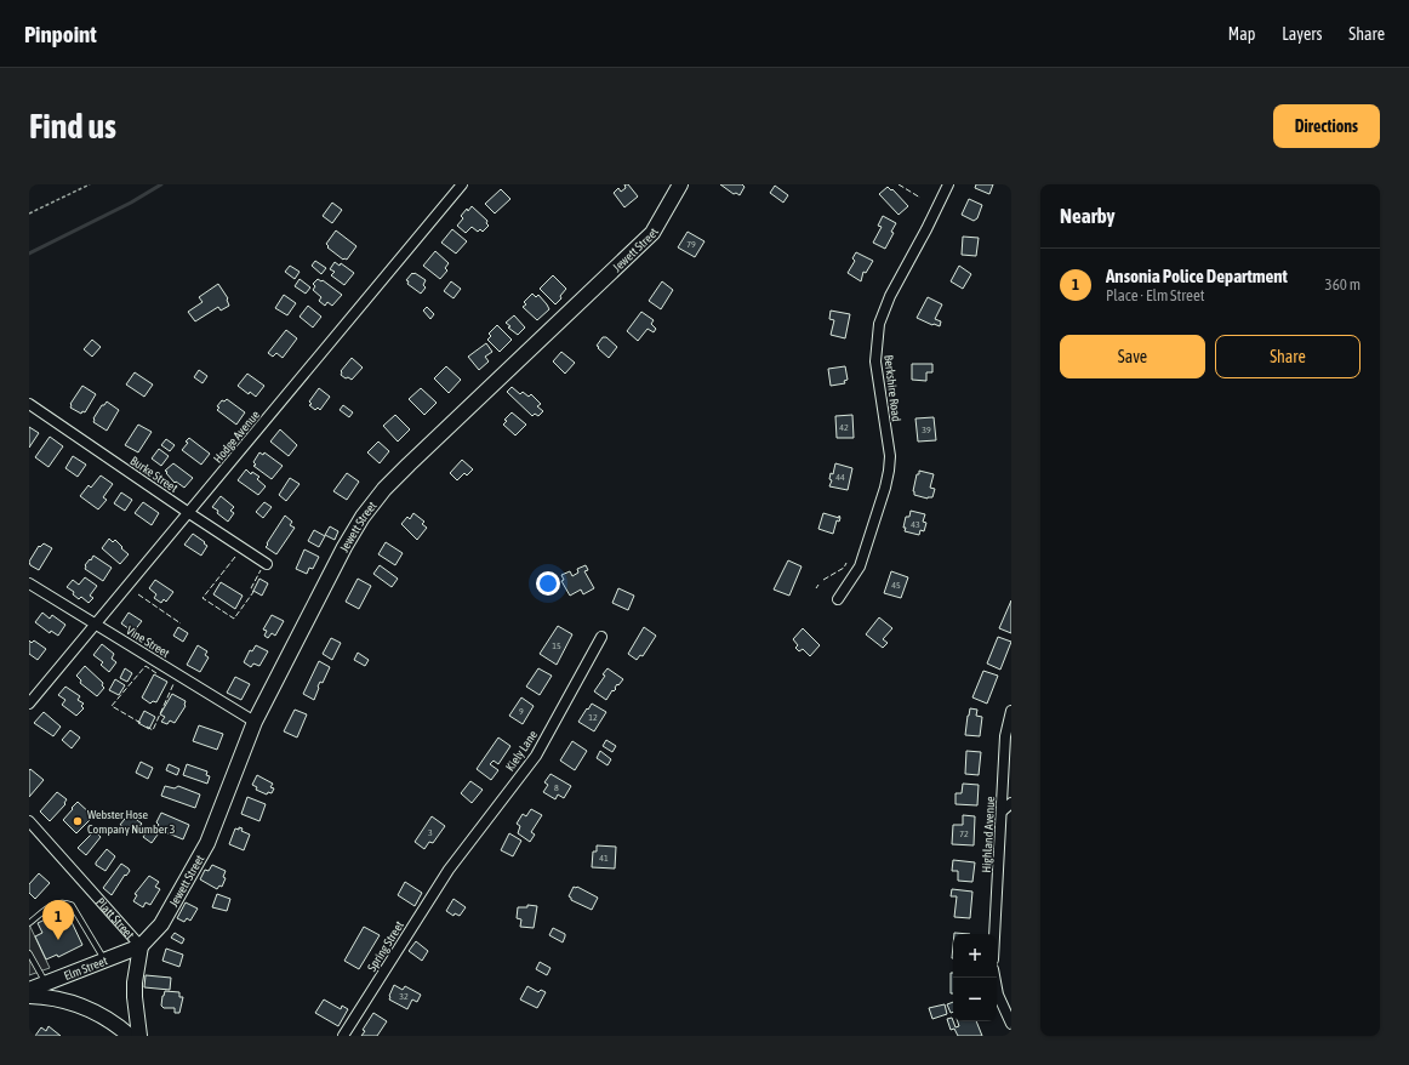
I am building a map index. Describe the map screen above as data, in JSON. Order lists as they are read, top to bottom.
{
  "streets": {
    "street": [
      "Jewett Street",
      "Berkshire Road",
      "Hodge Avenue",
      "Burke Street",
      "Vine Street",
      "Kiely Lane",
      "Highland Avenue",
      "Platt Street",
      "Spring Street",
      "Elm Street"
    ]
  },
  "crossings": [
    ["Jewett Street", "Vine Street"],
    ["Jewett Street", "Platt Street"],
    ["Jewett Street", "Elm Street"],
    ["Hodge Avenue", "Burke Street"],
    ["Hodge Avenue", "Vine Street"],
    ["Kiely Lane", "Spring Street"],
    ["Platt Street", "Elm Street"]
  ],
  "places": ["Webster Hose Company Number 3"],
  "house_numbers": [
    "79",
    "42",
    "39",
    "44",
    "43",
    "45",
    "15",
    "9",
    "12",
    "8",
    "3",
    "72",
    "41",
    "32"
  ],
  "page": {
    "header": "Pinpoint",
    "nav": ["Map", "Layers", "Share"],
    "buttons": [
      "Directions",
      ["Save", "Share"]
    ],
    "title": "Find us",
    "heading": "Nearby",
    "list": [
      {
        "mark": "1",
        "name": "Ansonia Police Department",
        "note": "Place · Elm Street",
        "value": "360 m"
      }
    ],
    "pins": "1",
    "map_buttons": ["+", "−"]
  }
}
